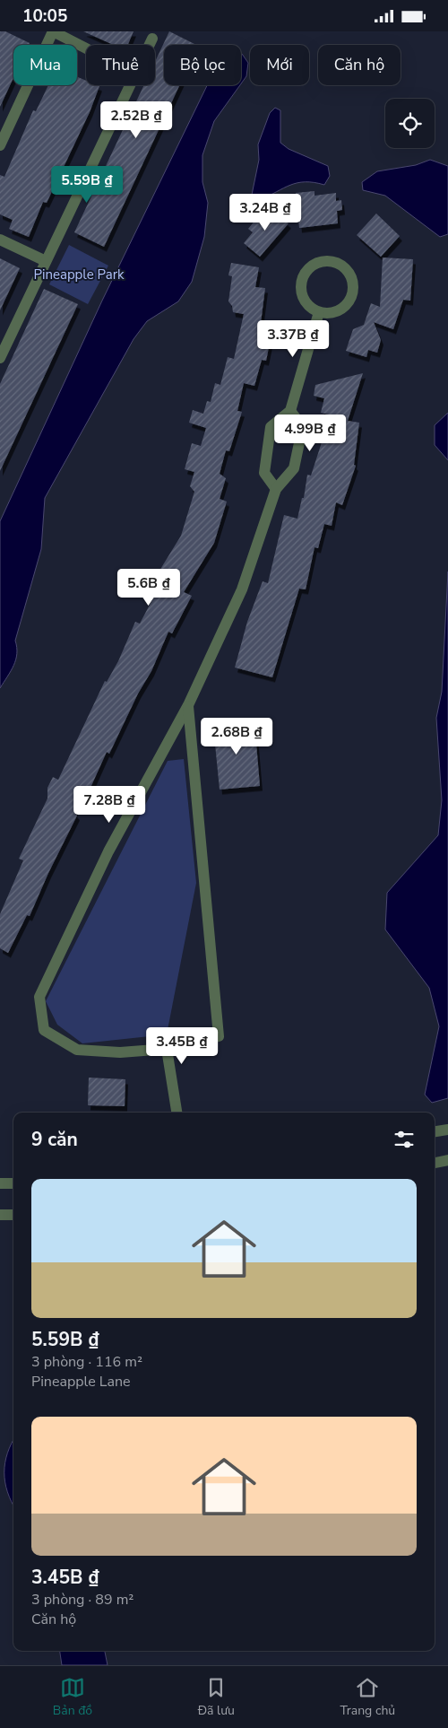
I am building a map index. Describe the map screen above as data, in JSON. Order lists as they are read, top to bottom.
{
  "parks": ["Pineapple Park"],
  "page": {
    "status": "10:05",
    "chip": [
      "Mua",
      "Thuê",
      "Bộ lọc",
      "Mới",
      "Căn hộ"
    ],
    "price": [
      "2.52B ₫",
      "5.59B ₫",
      "3.24B ₫",
      "3.37B ₫",
      "4.99B ₫",
      "5.6B ₫",
      "2.68B ₫",
      "7.28B ₫",
      "3.45B ₫"
    ],
    "heading": "9 căn",
    "list": [
      {
        "name": "5.59B ₫",
        "note": "3 phòng · 116 m² · Pineapple Lane"
      },
      {
        "name": "3.45B ₫",
        "note": "3 phòng · 89 m² · Căn hộ"
      }
    ],
    "tabs": ["Bản đồ", "Đã lưu", "Trang chủ"]
  }
}
